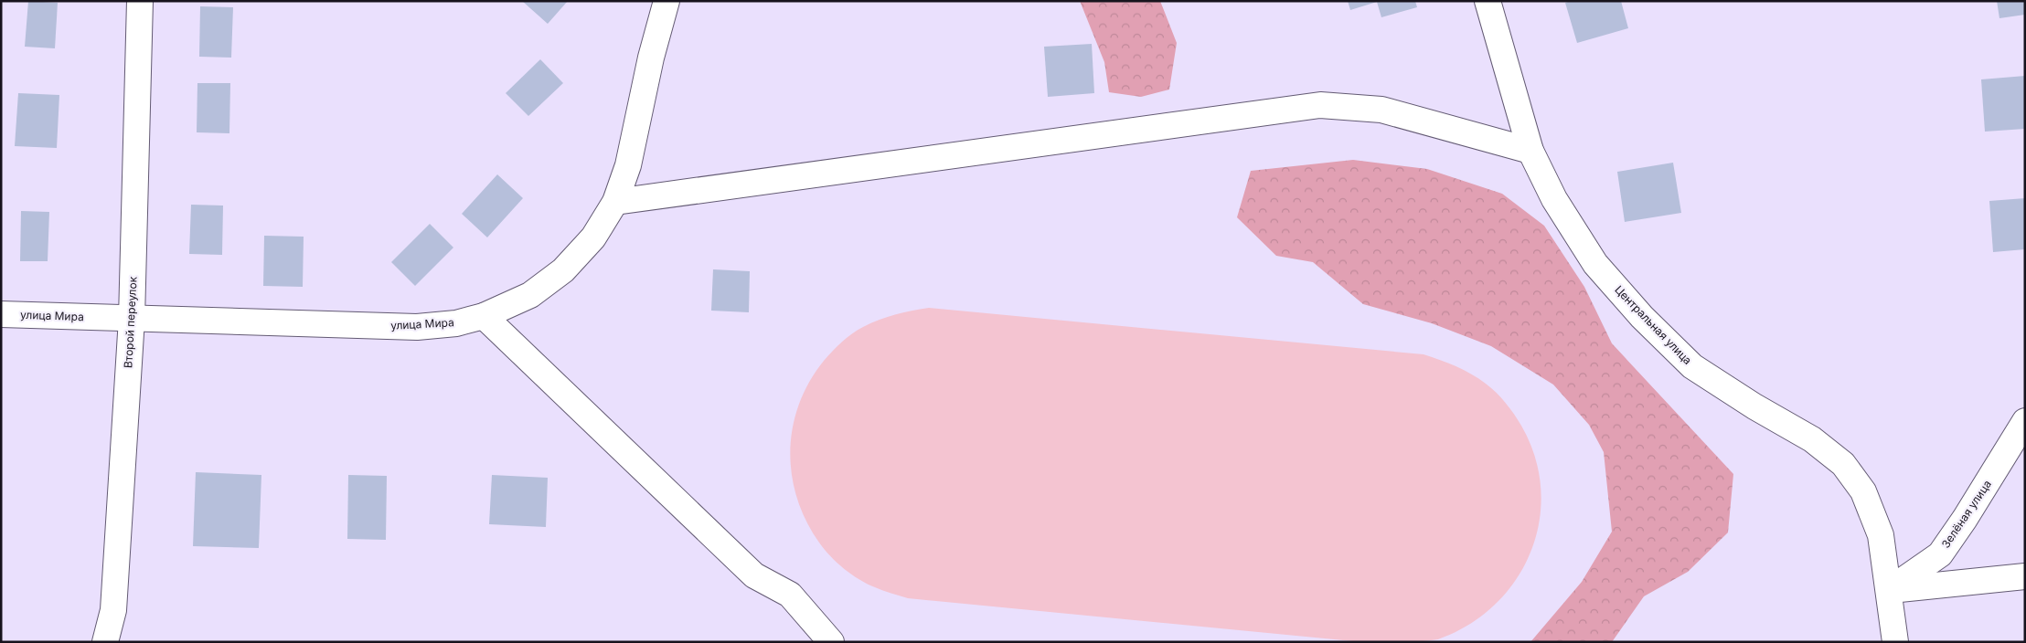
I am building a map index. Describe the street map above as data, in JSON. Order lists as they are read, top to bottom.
{
  "streets": {
    "street": [
      "улица Мира",
      "Второй переулок",
      "Центральная улица",
      "Зелёная улица"
    ]
  },
  "crossings": [
    ["улица Мира", "Второй переулок"],
    ["Центральная улица", "Зелёная улица"]
  ]
}
